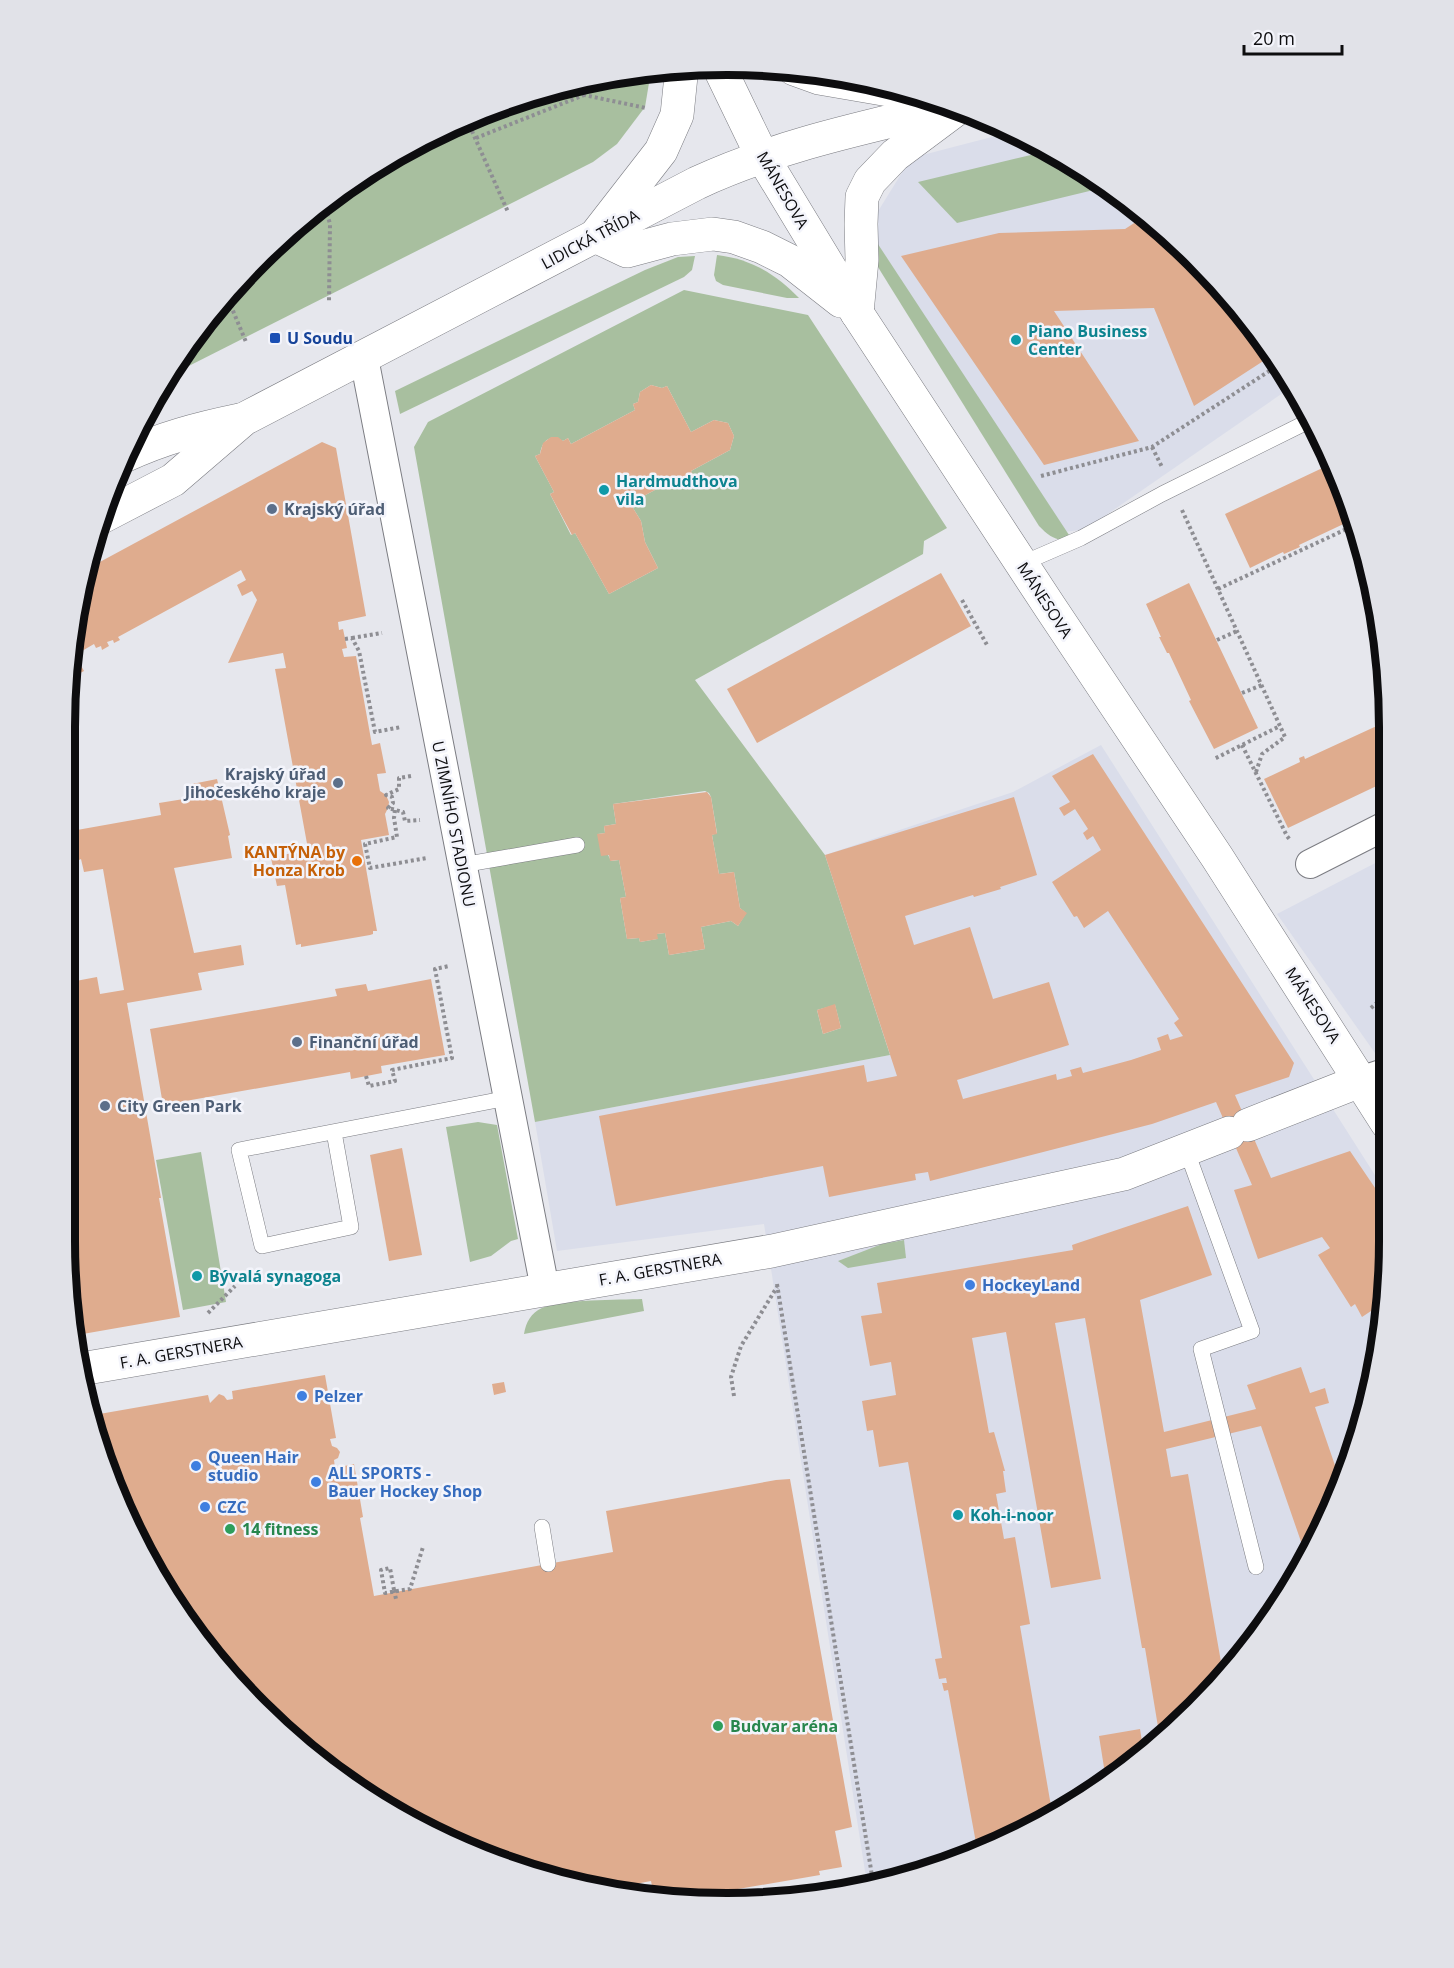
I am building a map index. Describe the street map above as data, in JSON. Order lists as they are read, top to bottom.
{
  "streets": {
    "street": [
      "MÁNESOVA",
      "LIDICKÁ TŘÍDA",
      "U ZIMNÍHO STADIONU",
      "F. A. GERSTNERA"
    ]
  },
  "crossings": [
    ["MÁNESOVA", "LIDICKÁ TŘÍDA"],
    ["MÁNESOVA", "F. A. GERSTNERA"],
    ["LIDICKÁ TŘÍDA", "U ZIMNÍHO STADIONU"],
    ["U ZIMNÍHO STADIONU", "F. A. GERSTNERA"]
  ],
  "places": {
    "transit": ["U Soudu"],
    "other": [
      "Piano Business Center",
      "Hardmudthova vila",
      "Krajský úřad",
      "Krajský úřad Jihočeského kraje",
      "KANTÝNA by Honza Krob",
      "Finanční úřad",
      "City Green Park",
      "Bývalá synagoga",
      "HockeyLand",
      "Pelzer",
      "Queen Hair studio",
      "ALL SPORTS - Bauer Hockey Shop",
      "CZC",
      "Koh-i-noor",
      "14 fitness",
      "Budvar aréna"
    ]
  },
  "scale_bar": "20 m"
}
